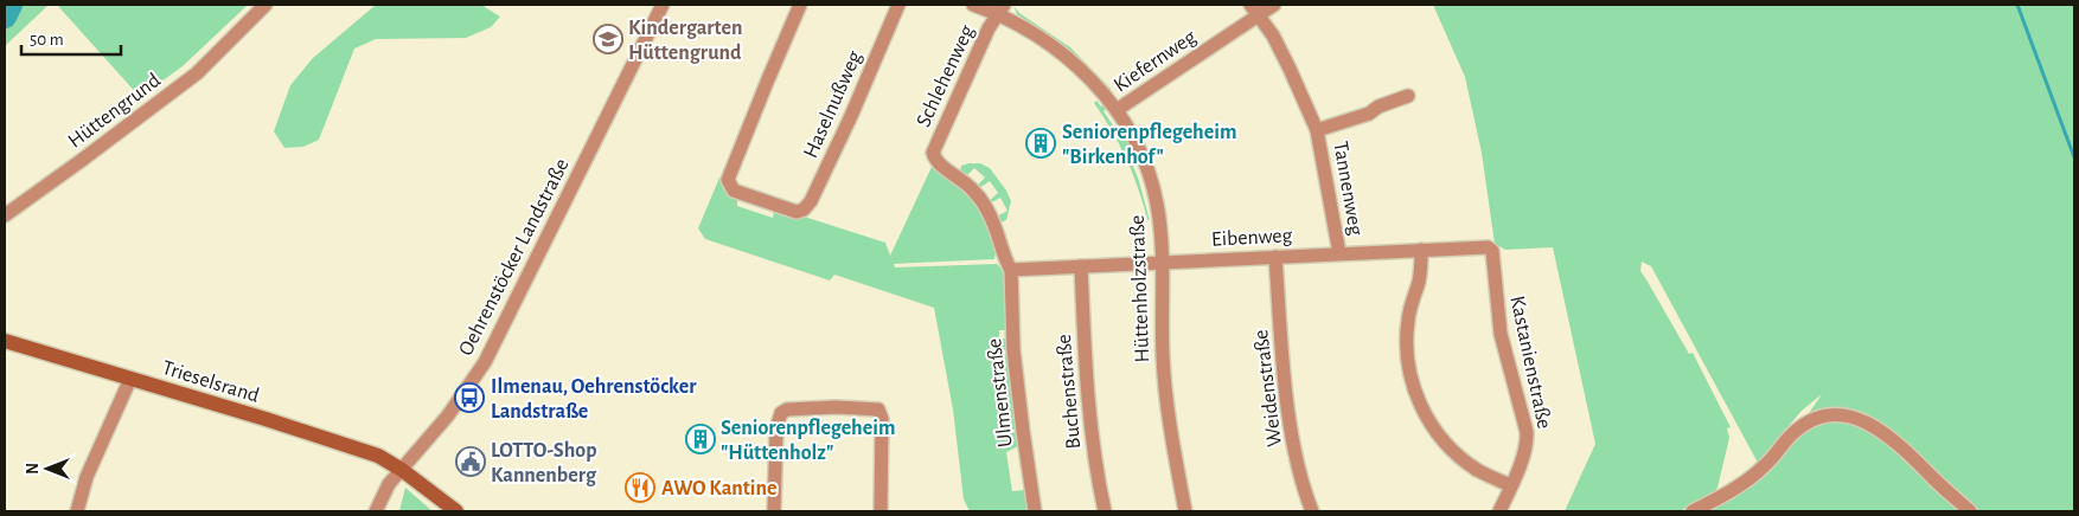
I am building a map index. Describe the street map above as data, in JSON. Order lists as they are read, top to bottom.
{
  "streets": {
    "street": [
      "Kiefernweg",
      "Schlehenweg",
      "Haselnußweg",
      "Hüttengrund",
      "Tannenweg",
      "Eibenweg",
      "Oehrenstöcker Landstraße",
      "Hüttenholzstraße",
      "Kastanienstraße",
      "Trieselsrand",
      "Weidenstraße",
      "Buchenstraße",
      "Ulmenstraße"
    ]
  },
  "crossings": [
    ["Kiefernweg", "Tannenweg"],
    ["Kiefernweg", "Hüttenholzstraße"],
    ["Schlehenweg", "Eibenweg"],
    ["Schlehenweg", "Hüttenholzstraße"],
    ["Schlehenweg", "Ulmenstraße"],
    ["Tannenweg", "Eibenweg"],
    ["Eibenweg", "Hüttenholzstraße"],
    ["Eibenweg", "Kastanienstraße"],
    ["Eibenweg", "Weidenstraße"],
    ["Eibenweg", "Buchenstraße"],
    ["Eibenweg", "Ulmenstraße"],
    ["Oehrenstöcker Landstraße", "Trieselsrand"]
  ],
  "places": {
    "school or university": ["Kindergarten Hüttengrund"],
    "building": ["Seniorenpflegeheim \"Birkenhof\"", "Seniorenpflegeheim \"Hüttenholz\""],
    "bus stop": ["Ilmenau, Oehrenstöcker Landstraße"],
    "public building": ["LOTTO-Shop Kannenberg"],
    "restaurant": ["AWO Kantine"]
  },
  "scale_bar": "50 m",
  "north": "left"
}
